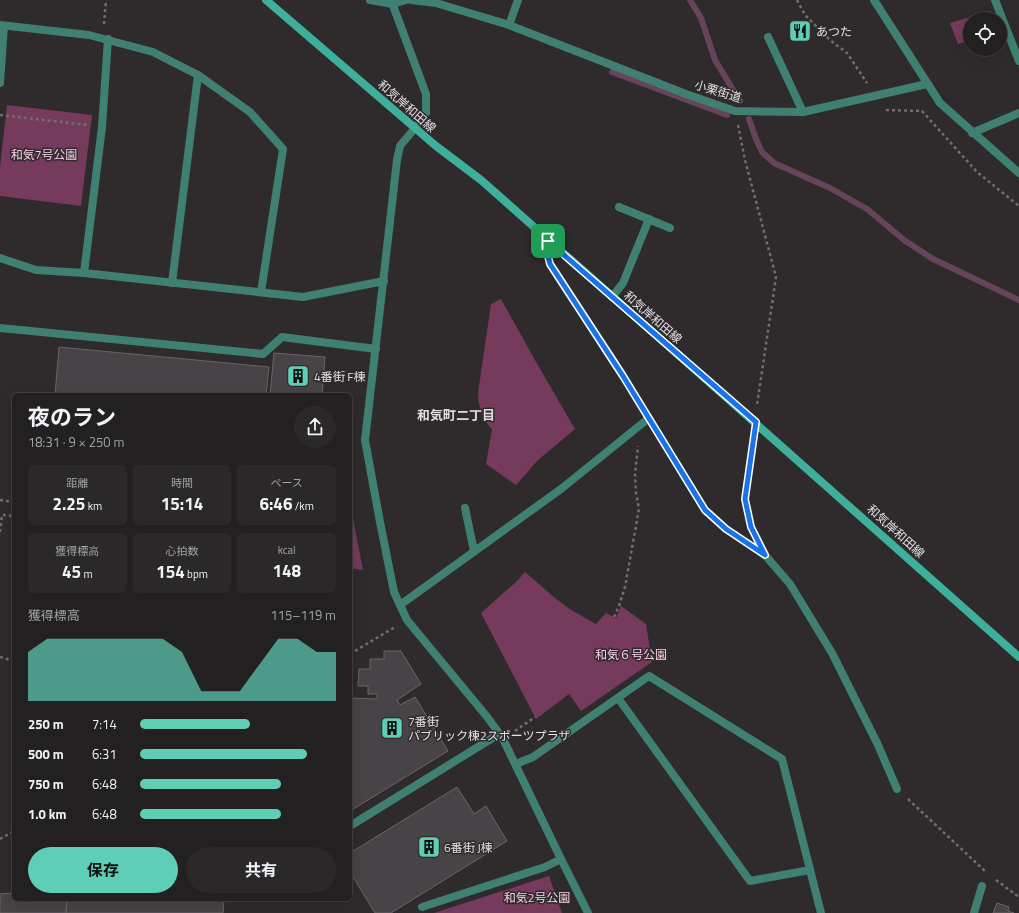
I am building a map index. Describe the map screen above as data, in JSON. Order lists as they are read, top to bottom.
{
  "streets": {
    "main road": ["和気岸和田線"],
    "street": ["小栗街道"]
  },
  "districts": ["和気町二丁目"],
  "parks": ["和気7号公園", "和気６号公園", "和気2号公園"],
  "places": {
    "restaurant": ["あつた"],
    "building": ["4番街 F棟", "7番街 パブリック棟2スポーツプラザ", "6番街 J棟"]
  },
  "page": {
    "heading": ["夜のラン", "18:31 · 9 × 250 m"],
    "stats": [
      ["距離", "2.25 km"],
      ["時間", "15:14"],
      ["ペース", "6:46 /km"],
      ["獲得標高", "45 m"],
      ["心拍数", "154 bpm"],
      ["kcal", "148"]
    ],
    "chart": ["獲得標高", "115–119 m"],
    "list": [
      {
        "name": "250 m",
        "note": "7:14"
      },
      {
        "name": "500 m",
        "note": "6:31"
      },
      {
        "name": "750 m",
        "note": "6:48"
      },
      {
        "name": "1.0 km",
        "note": "6:48"
      }
    ],
    "buttons": ["保存", "共有"]
  }
}
